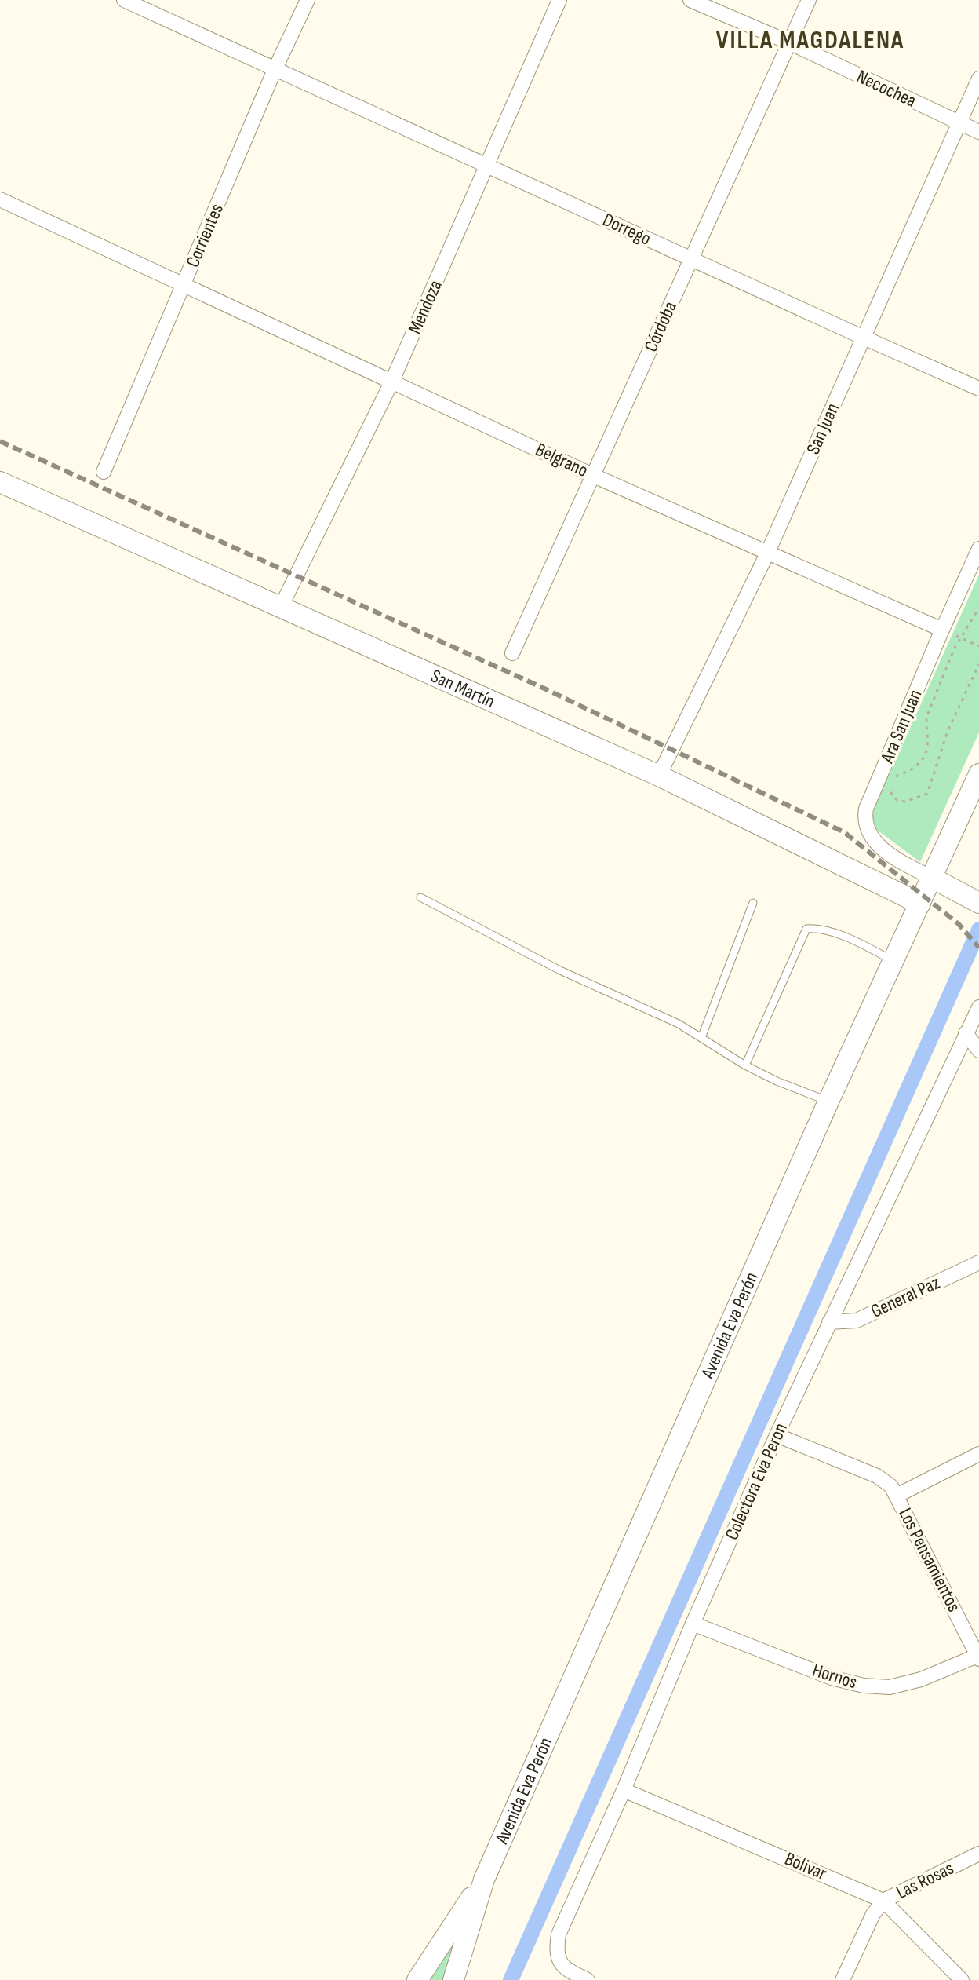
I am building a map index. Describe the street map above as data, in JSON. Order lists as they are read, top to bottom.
{
  "streets": {
    "main road": ["San Martín", "Avenida Eva Perón"],
    "street": [
      "Necochea",
      "Dorrego",
      "Corrientes",
      "Mendoza",
      "Córdoba",
      "San Juan",
      "Belgrano",
      "Ara San Juan",
      "General Paz",
      "Colectora Eva Peron",
      "Los Pensamientos",
      "Hornos",
      "Bolivar",
      "Las Rosas"
    ]
  },
  "crossings": [
    ["Necochea", "Córdoba"],
    ["Necochea", "San Juan"],
    ["Dorrego", "Corrientes"],
    ["Dorrego", "Mendoza"],
    ["Dorrego", "Córdoba"],
    ["Dorrego", "San Juan"],
    ["Corrientes", "Belgrano"],
    ["Mendoza", "Belgrano"],
    ["Mendoza", "San Martín"],
    ["Córdoba", "Belgrano"],
    ["San Juan", "Belgrano"],
    ["San Juan", "San Martín"],
    ["Belgrano", "Ara San Juan"],
    ["San Martín", "Avenida Eva Perón"],
    ["Ara San Juan", "Avenida Eva Perón"],
    ["General Paz", "Colectora Eva Peron"],
    ["Colectora Eva Peron", "Hornos"],
    ["Colectora Eva Peron", "Bolivar"],
    ["Los Pensamientos", "Hornos"],
    ["Bolivar", "Las Rosas"]
  ],
  "districts": ["VILLA MAGDALENA"]
}
